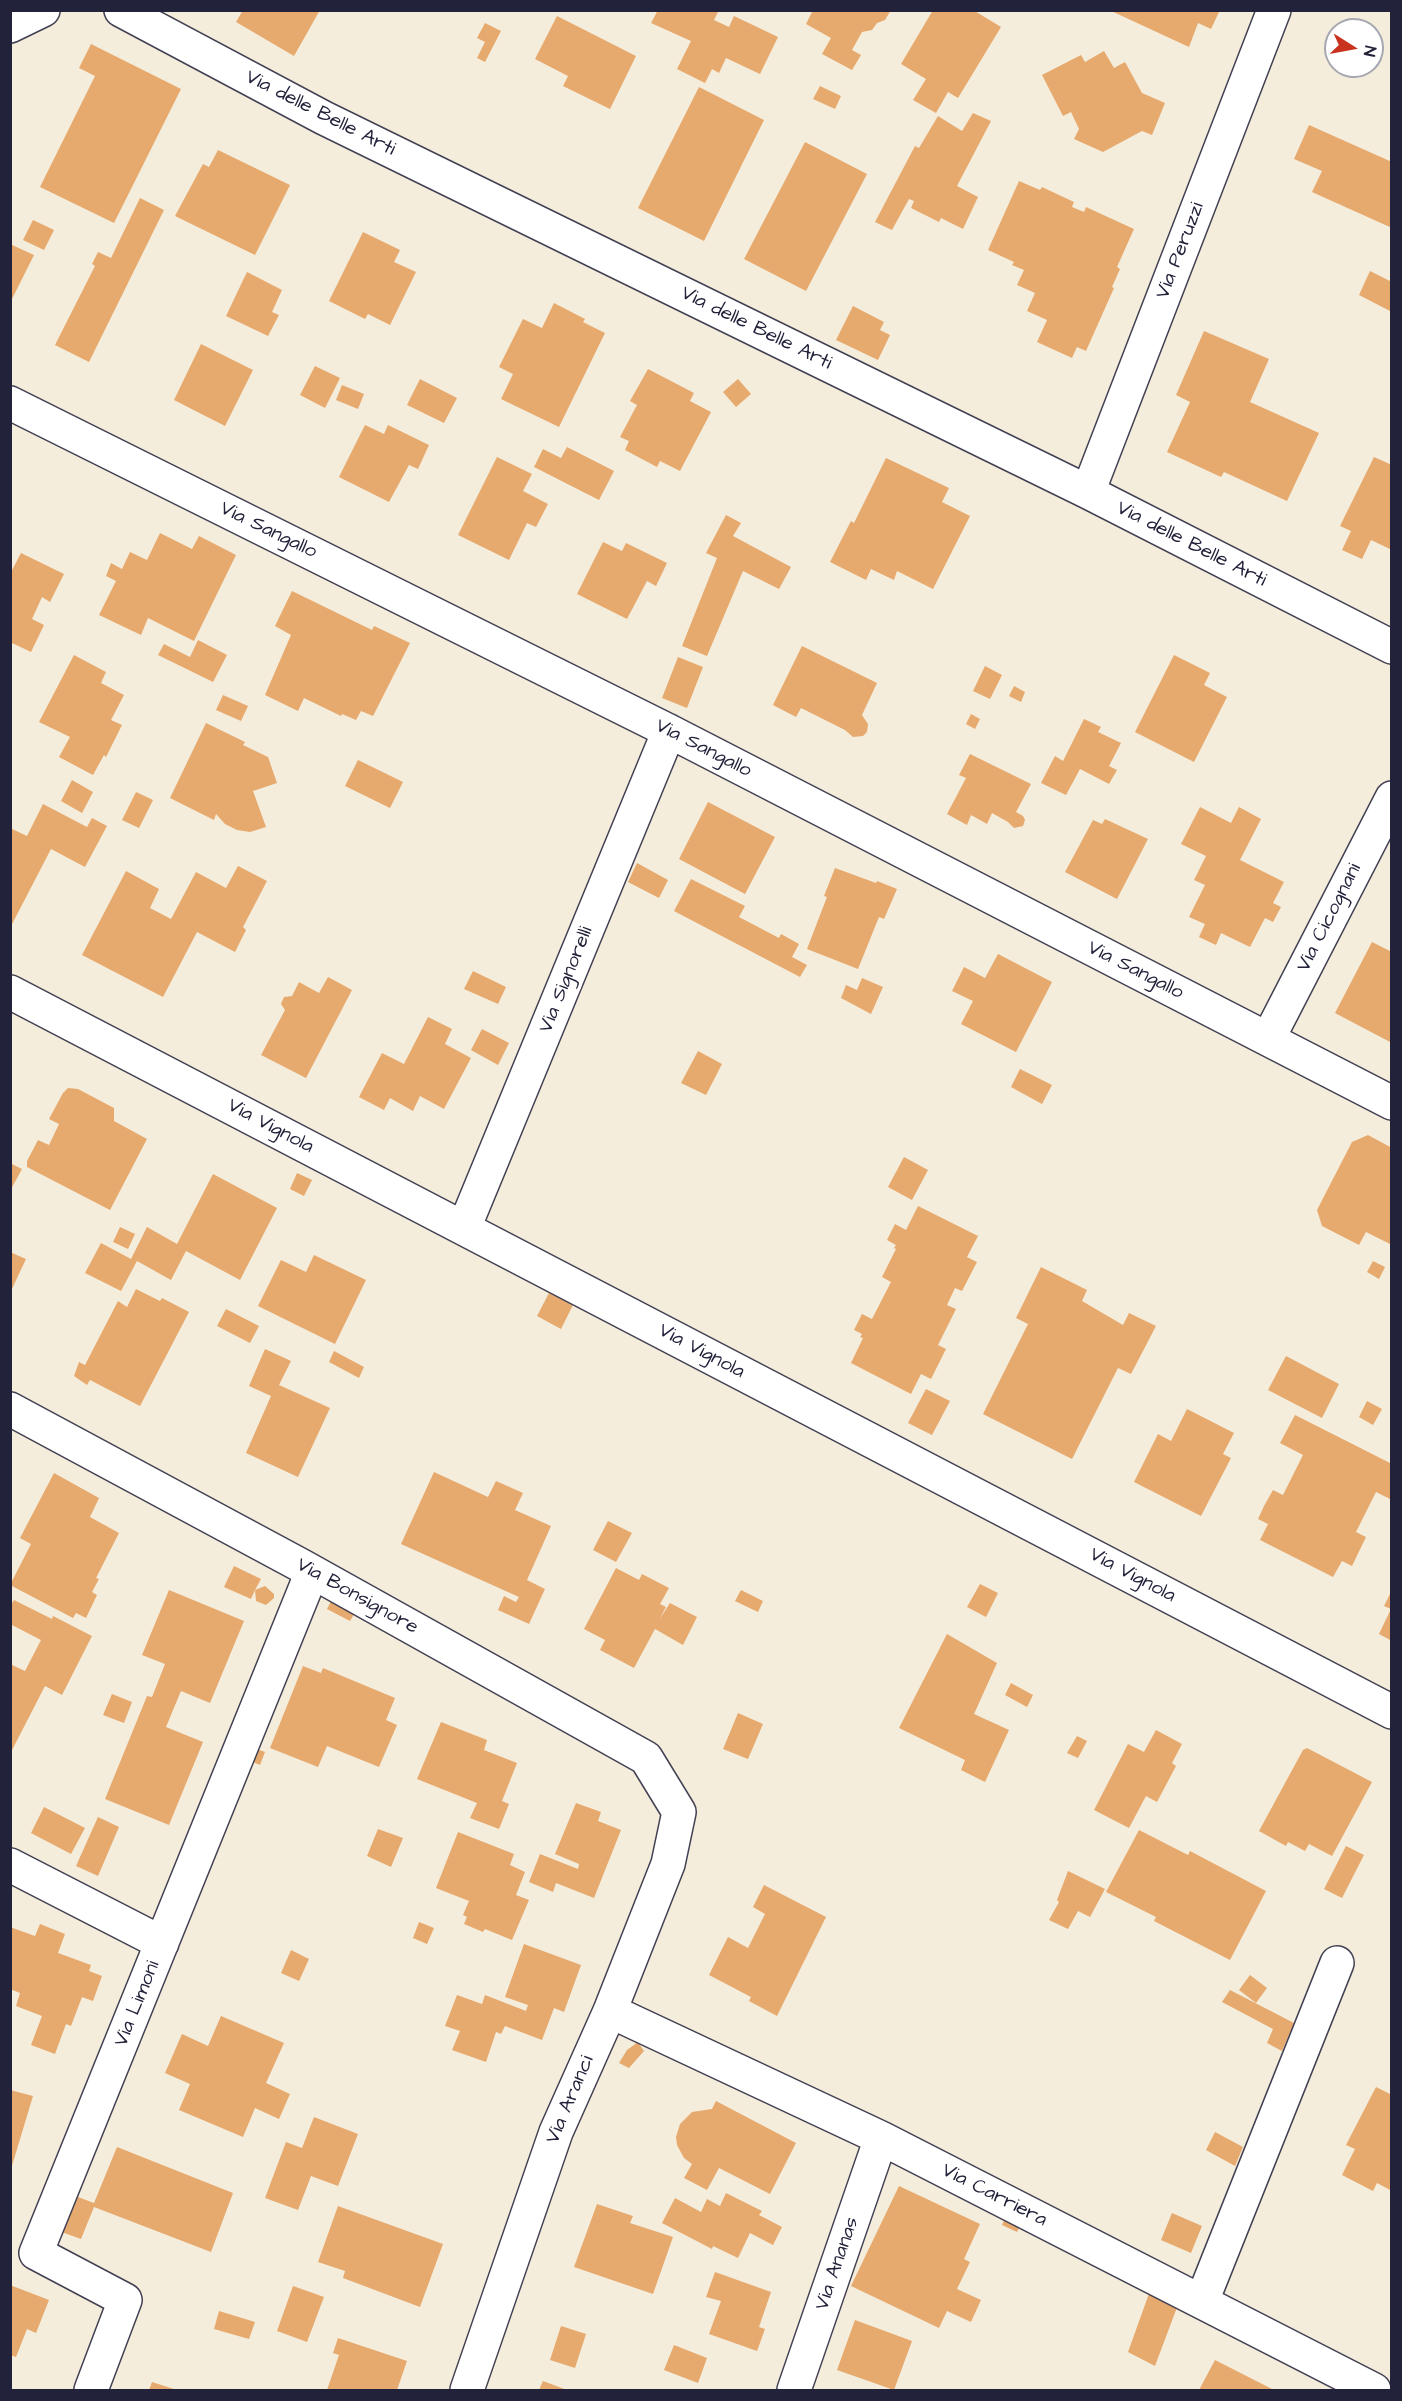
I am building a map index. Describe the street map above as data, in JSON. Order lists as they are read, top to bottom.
{
  "streets": {
    "street": [
      "Via delle Belle Arti",
      "Via Peruzzi",
      "Via Sangallo",
      "Via Cicognani",
      "Via Signorelli",
      "Via Vignola",
      "Via Bonsignore",
      "Via Limoni",
      "Via Aranci",
      "Via Carriera",
      "Via Ananas"
    ]
  },
  "crossings": [
    ["Via delle Belle Arti", "Via Peruzzi"],
    ["Via Sangallo", "Via Cicognani"],
    ["Via Sangallo", "Via Signorelli"],
    ["Via Signorelli", "Via Vignola"],
    ["Via Bonsignore", "Via Limoni"],
    ["Via Bonsignore", "Via Aranci"],
    ["Via Aranci", "Via Carriera"],
    ["Via Carriera", "Via Ananas"]
  ],
  "north": "right"
}
